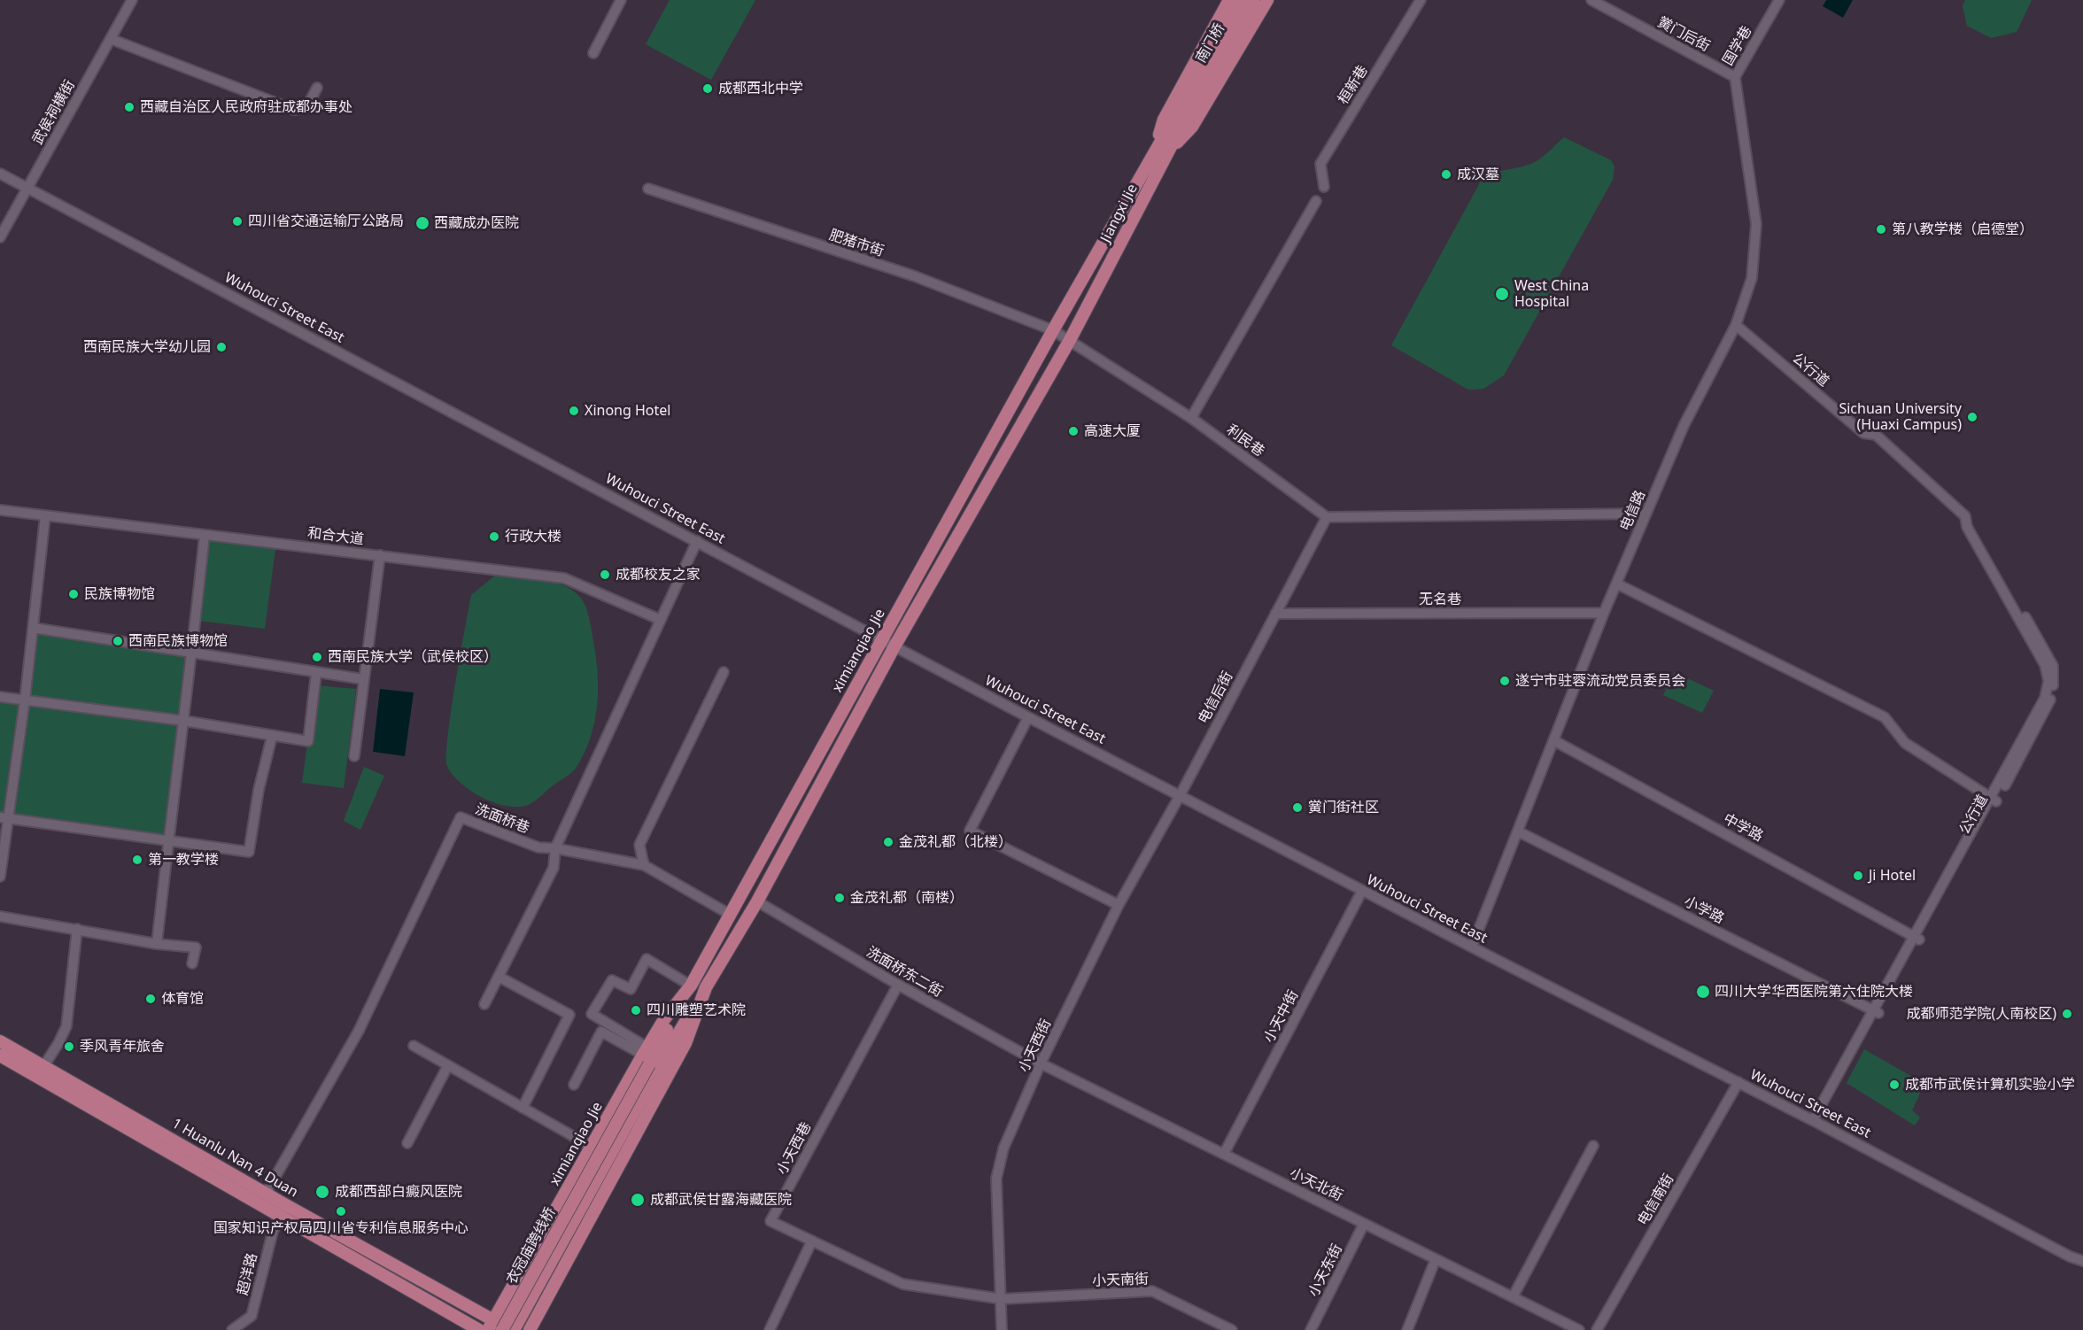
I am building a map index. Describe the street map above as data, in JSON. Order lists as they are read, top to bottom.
{
  "streets": {
    "main road": [
      "南门桥",
      "Jiangxi Jie",
      "ximianqiao Jie",
      "1 Huanlu Nan 4 Duan",
      "衣冠庙跨线桥"
    ],
    "street": [
      "黉门后街",
      "国学巷",
      "桓新巷",
      "武侯祠横街",
      "肥猪市街",
      "Wuhouci Street East",
      "公行道",
      "利民巷",
      "电信路",
      "和合大道",
      "无名巷",
      "电信后街",
      "洗面桥巷",
      "中学路",
      "小学路",
      "洗面桥东二街",
      "小天中街",
      "小天西街",
      "小天西巷",
      "小天北街",
      "电信南街",
      "小天东街",
      "超洋路",
      "小天南街"
    ]
  },
  "crossings": [
    ["黉门后街", "国学巷"],
    ["黉门后街", "电信路"],
    ["南门桥", "Jiangxi Jie"],
    ["国学巷", "电信路"],
    ["武侯祠横街", "Wuhouci Street East"],
    ["Jiangxi Jie", "肥猪市街"],
    ["Jiangxi Jie", "利民巷"],
    ["Jiangxi Jie", "ximianqiao Jie"],
    ["肥猪市街", "利民巷"],
    ["肥猪市街", "ximianqiao Jie"],
    ["Wuhouci Street East", "公行道"],
    ["Wuhouci Street East", "电信路"],
    ["Wuhouci Street East", "ximianqiao Jie"],
    ["Wuhouci Street East", "电信后街"],
    ["Wuhouci Street East", "小天中街"],
    ["Wuhouci Street East", "小天西街"],
    ["Wuhouci Street East", "电信南街"],
    ["公行道", "电信路"],
    ["公行道", "中学路"],
    ["公行道", "小学路"],
    ["利民巷", "ximianqiao Jie"],
    ["电信路", "无名巷"],
    ["电信路", "中学路"],
    ["电信路", "小学路"],
    ["无名巷", "电信后街"],
    ["ximianqiao Jie", "洗面桥东二街"],
    ["ximianqiao Jie", "1 Huanlu Nan 4 Duan"],
    ["ximianqiao Jie", "衣冠庙跨线桥"],
    ["电信后街", "小天西街"],
    ["洗面桥巷", "1 Huanlu Nan 4 Duan"],
    ["洗面桥东二街", "小天西街"],
    ["洗面桥东二街", "小天西巷"],
    ["洗面桥东二街", "小天北街"],
    ["小天中街", "小天北街"],
    ["小天西街", "小天西巷"],
    ["小天西街", "小天北街"],
    ["小天西街", "小天南街"],
    ["小天西巷", "小天南街"],
    ["1 Huanlu Nan 4 Duan", "衣冠庙跨线桥"],
    ["1 Huanlu Nan 4 Duan", "超洋路"],
    ["小天北街", "小天东街"]
  ],
  "places": [
    "成都西北中学",
    "西藏自治区人民政府驻成都办事处",
    "成汉墓",
    "四川省交通运输厅公路局",
    "西藏成办医院",
    "第八教学楼（启德堂）",
    "West China Hospital",
    "西南民族大学幼儿园",
    "Xinong Hotel",
    "Sichuan University (Huaxi Campus)",
    "高速大厦",
    "行政大楼",
    "成都校友之家",
    "民族博物馆",
    "西南民族博物馆",
    "西南民族大学（武侯校区）",
    "遂宁市驻蓉流动党员委员会",
    "黉门街社区",
    "金茂礼都（北楼）",
    "第一教学楼",
    "Ji Hotel",
    "金茂礼都（南楼）",
    "四川大学华西医院第六住院大楼",
    "体育馆",
    "四川雕塑艺术院",
    "成都师范学院(人南校区)",
    "季风青年旅舍",
    "成都市武侯计算机实验小学",
    "成都西部白癜风医院",
    "成都武侯甘露海藏医院",
    "国家知识产权局四川省专利信息服务中心"
  ]
}
